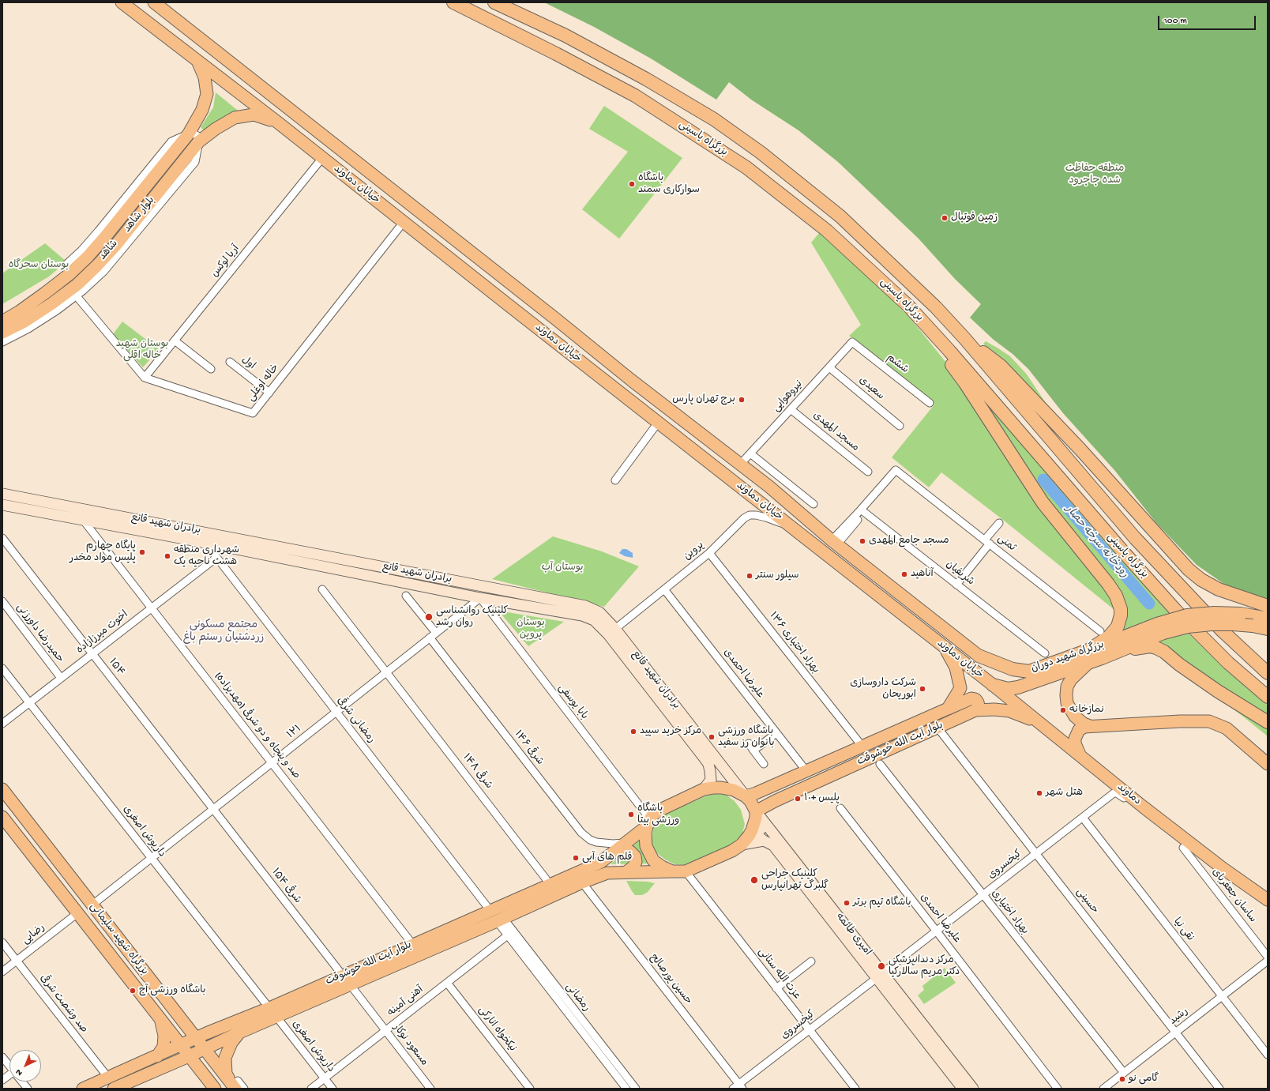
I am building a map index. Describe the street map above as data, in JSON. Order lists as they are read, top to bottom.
{
  "streets": {
    "highway": ["بزرگراه یاسینی", "بزرگراه شهید دوران"],
    "main road": [
      "خیابان دماوند",
      "بلوار شاهد",
      "برادران شهید قانع",
      "بلوار آیت الله خوشوقت",
      "دماوند",
      "امیری طائمه",
      "بزرگراه شهید سلیمانی"
    ],
    "street": [
      "شاهد",
      "آریا لوکس",
      "اول",
      "ششم",
      "خاله اوغلی",
      "سعیدی",
      "نیروهوایی",
      "مسجد المهدی",
      "ثمنی",
      "پروین",
      "شریفیان",
      "اخوت میرزازاده",
      "حمیدرضا داورزنی",
      "بهزاد اختیاری ۱۳۶",
      "۱۵۴",
      "علیرضا احمدی",
      "بابا یوسفی",
      "رمضانی شرقی",
      "صد و پنجاه و دو شرقی (مهدیزاده)",
      "۱۲۱",
      "۱۴۶ شرقی",
      "۱۴۸ شرقی",
      "داریوش اصغری",
      "کیخسروی",
      "۱۵۴ شرقی",
      "ساسان جعفربای",
      "حسینی",
      "بهزاد اختیاری",
      "نقی نیا",
      "رضایی",
      "عزت الله ستانی",
      "حسین پورصالح",
      "رمضانی",
      "آهنی آمینه",
      "صد وشصت شرقی",
      "رشید",
      "نیکخواه انارکی",
      "مسعود نوکار"
    ]
  },
  "crossings": [
    ["خیابان دماوند", "بلوار شاهد"],
    ["خیابان دماوند", "آریا لوکس"],
    ["خیابان دماوند", "خاله اوغلی"],
    ["خیابان دماوند", "نیروهوایی"],
    ["خیابان دماوند", "پروین"],
    ["خیابان دماوند", "بزرگراه شهید دوران"],
    ["خیابان دماوند", "بلوار آیت الله خوشوقت"],
    ["خیابان دماوند", "دماوند"],
    ["بلوار شاهد", "شاهد"],
    ["آریا لوکس", "خاله اوغلی"],
    ["اول", "خاله اوغلی"],
    ["ششم", "نیروهوایی"],
    ["سعیدی", "نیروهوایی"],
    ["نیروهوایی", "مسجد المهدی"],
    ["برادران شهید قانع", "پروین"],
    ["برادران شهید قانع", "بابا یوسفی"],
    ["برادران شهید قانع", "رمضانی شرقی"],
    ["برادران شهید قانع", "صد و پنجاه و دو شرقی (مهدیزاده)"],
    ["برادران شهید قانع", "۱۲۱"],
    ["برادران شهید قانع", "بلوار آیت الله خوشوقت"],
    ["برادران شهید قانع", "امیری طائمه"],
    ["برادران شهید قانع", "عزت الله ستانی"],
    ["ثمنی", "شریفیان"],
    ["پروین", "بهزاد اختیاری ۱۳۶"],
    ["پروین", "علیرضا احمدی"],
    ["اخوت میرزازاده", "حمیدرضا داورزنی"],
    ["اخوت میرزازاده", "۱۵۴"],
    ["اخوت میرزازاده", "رمضانی شرقی"],
    ["اخوت میرزازاده", "صد و پنجاه و دو شرقی (مهدیزاده)"],
    ["اخوت میرزازاده", "داریوش اصغری"],
    ["بهزاد اختیاری ۱۳۶", "بلوار آیت الله خوشوقت"],
    ["بزرگراه شهید دوران", "دماوند"],
    ["۱۵۴", "۱۲۱"],
    ["۱۵۴", "۱۵۴ شرقی"],
    ["علیرضا احمدی", "بلوار آیت الله خوشوقت"],
    ["علیرضا احمدی", "کیخسروی"],
    ["بابا یوسفی", "۱۲۱"],
    ["بابا یوسفی", "بلوار آیت الله خوشوقت"],
    ["بابا یوسفی", "امیری طائمه"],
    ["بابا یوسفی", "عزت الله ستانی"],
    ["رمضانی شرقی", "۱۲۱"],
    ["رمضانی شرقی", "بلوار آیت الله خوشوقت"],
    ["صد و پنجاه و دو شرقی (مهدیزاده)", "۱۲۱"],
    ["صد و پنجاه و دو شرقی (مهدیزاده)", "بلوار آیت الله خوشوقت"],
    ["۱۲۱", "۱۴۶ شرقی"],
    ["۱۲۱", "۱۴۸ شرقی"],
    ["۱۲۱", "داریوش اصغری"],
    ["۱۲۱", "۱۵۴ شرقی"],
    ["۱۲۱", "بزرگراه شهید سلیمانی"],
    ["بلوار آیت الله خوشوقت", "۱۴۶ شرقی"],
    ["بلوار آیت الله خوشوقت", "۱۴۸ شرقی"],
    ["بلوار آیت الله خوشوقت", "دماوند"],
    ["بلوار آیت الله خوشوقت", "داریوش اصغری"],
    ["بلوار آیت الله خوشوقت", "۱۵۴ شرقی"],
    ["بلوار آیت الله خوشوقت", "حسینی"],
    ["بلوار آیت الله خوشوقت", "امیری طائمه"],
    ["بلوار آیت الله خوشوقت", "بزرگراه شهید سلیمانی"],
    ["بلوار آیت الله خوشوقت", "عزت الله ستانی"],
    ["بلوار آیت الله خوشوقت", "حسین پورصالح"],
    ["بلوار آیت الله خوشوقت", "رمضانی"],
    ["بلوار آیت الله خوشوقت", "صد وشصت شرقی"],
    ["بلوار آیت الله خوشوقت", "مسعود نوکار"],
    ["دماوند", "کیخسروی"],
    ["داریوش اصغری", "آهنی آمینه"],
    ["کیخسروی", "حسینی"],
    ["کیخسروی", "بهزاد اختیاری"],
    ["کیخسروی", "نقی نیا"],
    ["کیخسروی", "امیری طائمه"],
    ["کیخسروی", "عزت الله ستانی"],
    ["کیخسروی", "حسین پورصالح"],
    ["۱۵۴ شرقی", "مسعود نوکار"],
    ["حسینی", "رشید"],
    ["بهزاد اختیاری", "رشید"],
    ["نقی نیا", "رشید"],
    ["رضایی", "بزرگراه شهید سلیمانی"],
    ["رضایی", "صد وشصت شرقی"],
    ["امیری طائمه", "عزت الله ستانی"],
    ["رمضانی", "آهنی آمینه"],
    ["آهنی آمینه", "نیکخواه انارکی"],
    ["آهنی آمینه", "مسعود نوکار"]
  ],
  "districts": ["مجتمع مسکونی زردشتیان رستم باغ"],
  "water": ["رودخانه سرخه حصار"],
  "parks": [
    "منطقه حفاظت شده جاجرود",
    "بوستان سحرگاه",
    "بوستان شهید خاله اقلی",
    "بوستان آب",
    "بوستان پروین"
  ],
  "places": [
    "باشگاه سوارکاری سمند",
    "زمین فوتبال",
    "برج تهران پارس",
    "مسجد جامع المهدی",
    "پایگاه چهارم پلیس مواد مخدر",
    "شهرداری منطقه هشت ناحیه یک",
    "آناهید",
    "سیلور سنتر",
    "کلینیک روانشناسی روان رشد",
    "شرکت داروسازی ابوریحان",
    "نمازخانه",
    "مرکز خرید سپید",
    "باشگاه ورزشی بانوان رز سفید",
    "هتل شهر",
    "پلیس +١٠",
    "باشگاه ورزشی بیتا",
    "قلم های آبی",
    "کلینیک جراحی گلبرگ تهرانپارس",
    "باشگاه تیم برتر",
    "مرکز دندانپزشکی دکتر مریم سالارکیا",
    "باشگاه ورزشی آج",
    "گامی نو"
  ],
  "scale_bar": "100 m",
  "north": "bottom left"
}
